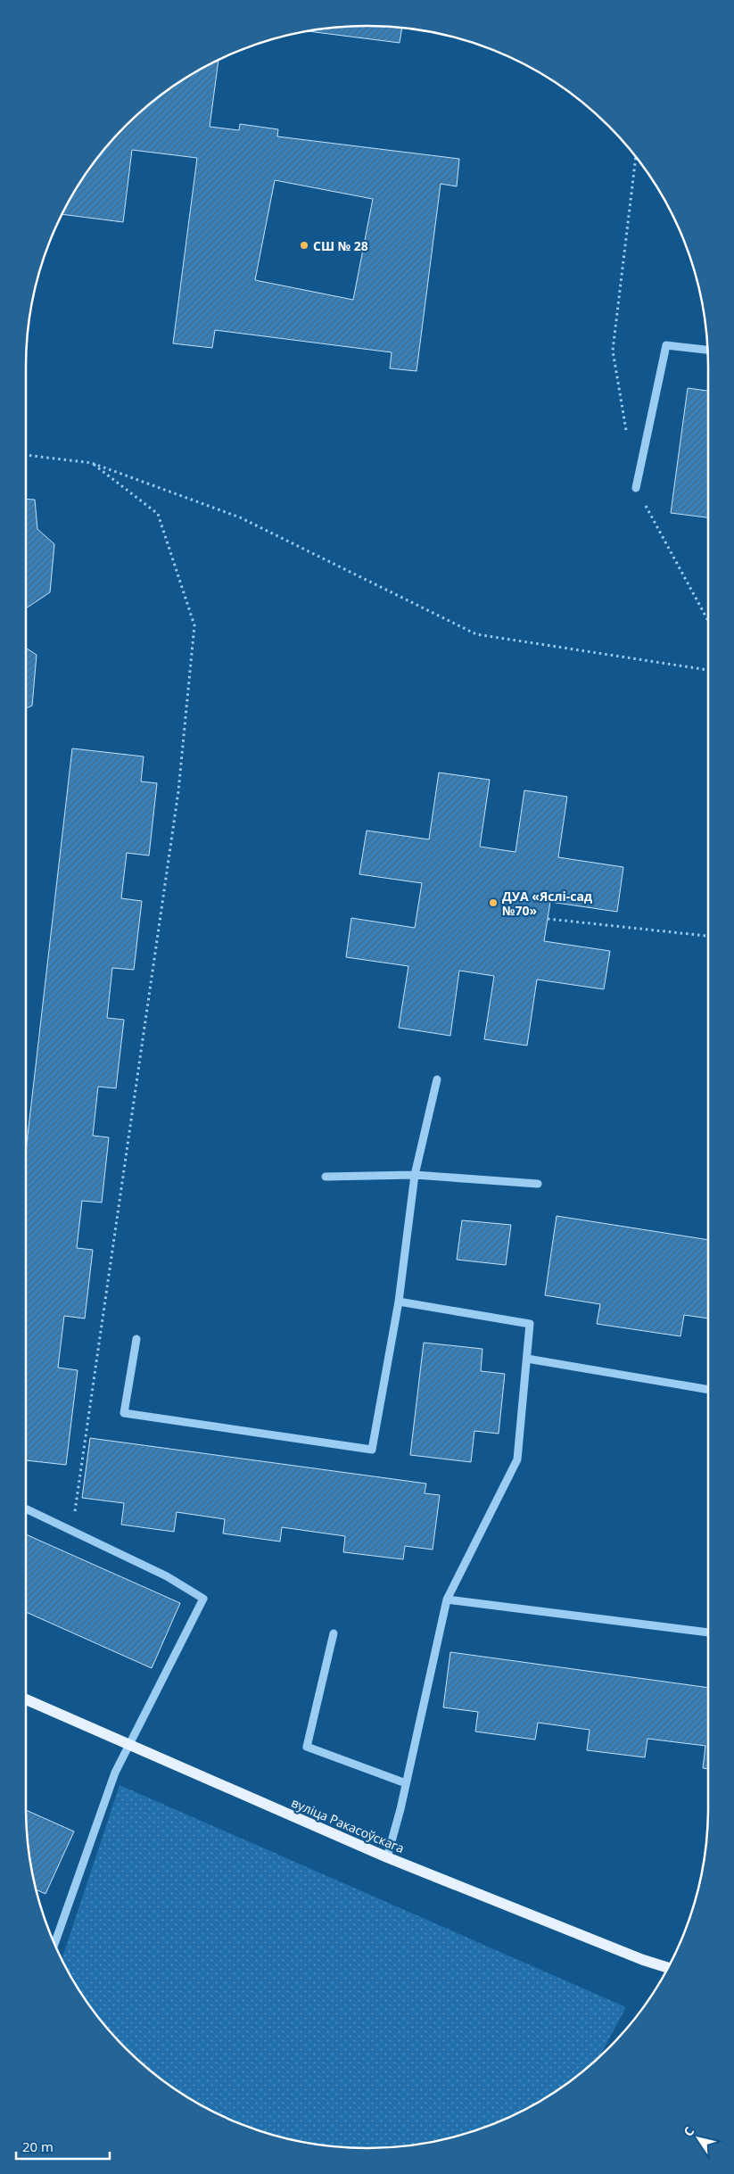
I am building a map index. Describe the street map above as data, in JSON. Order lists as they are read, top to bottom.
{
  "streets": {
    "main road": ["вуліца Ракасоўскага"]
  },
  "places": ["СШ № 28", "ДУА «Яслі-сад №70»"],
  "scale_bar": "20 m",
  "north": "top left"
}
